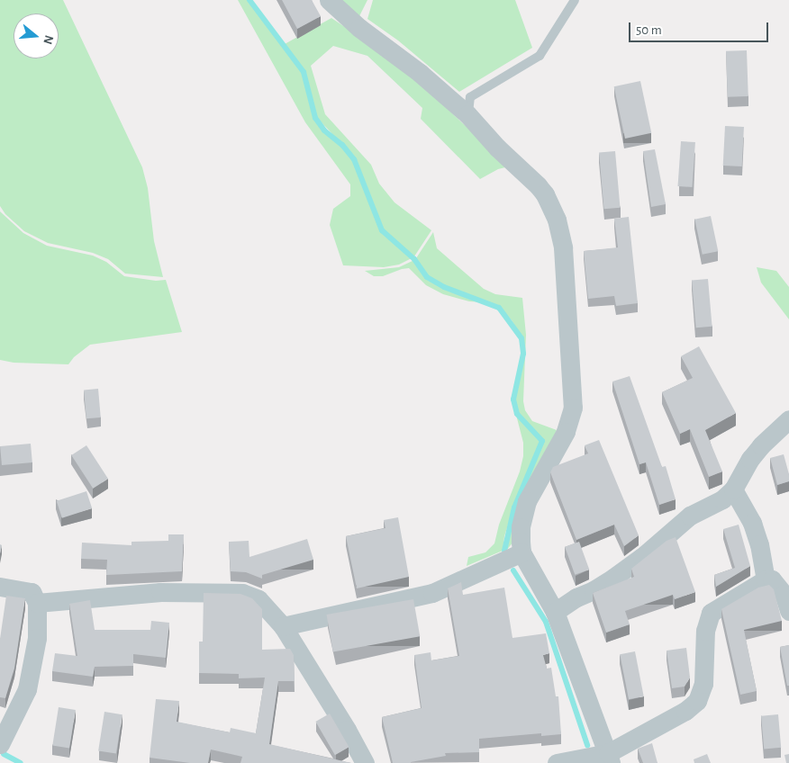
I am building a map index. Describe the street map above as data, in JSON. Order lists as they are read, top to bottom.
{
  "scale_bar": "50 m",
  "north": "right"
}
